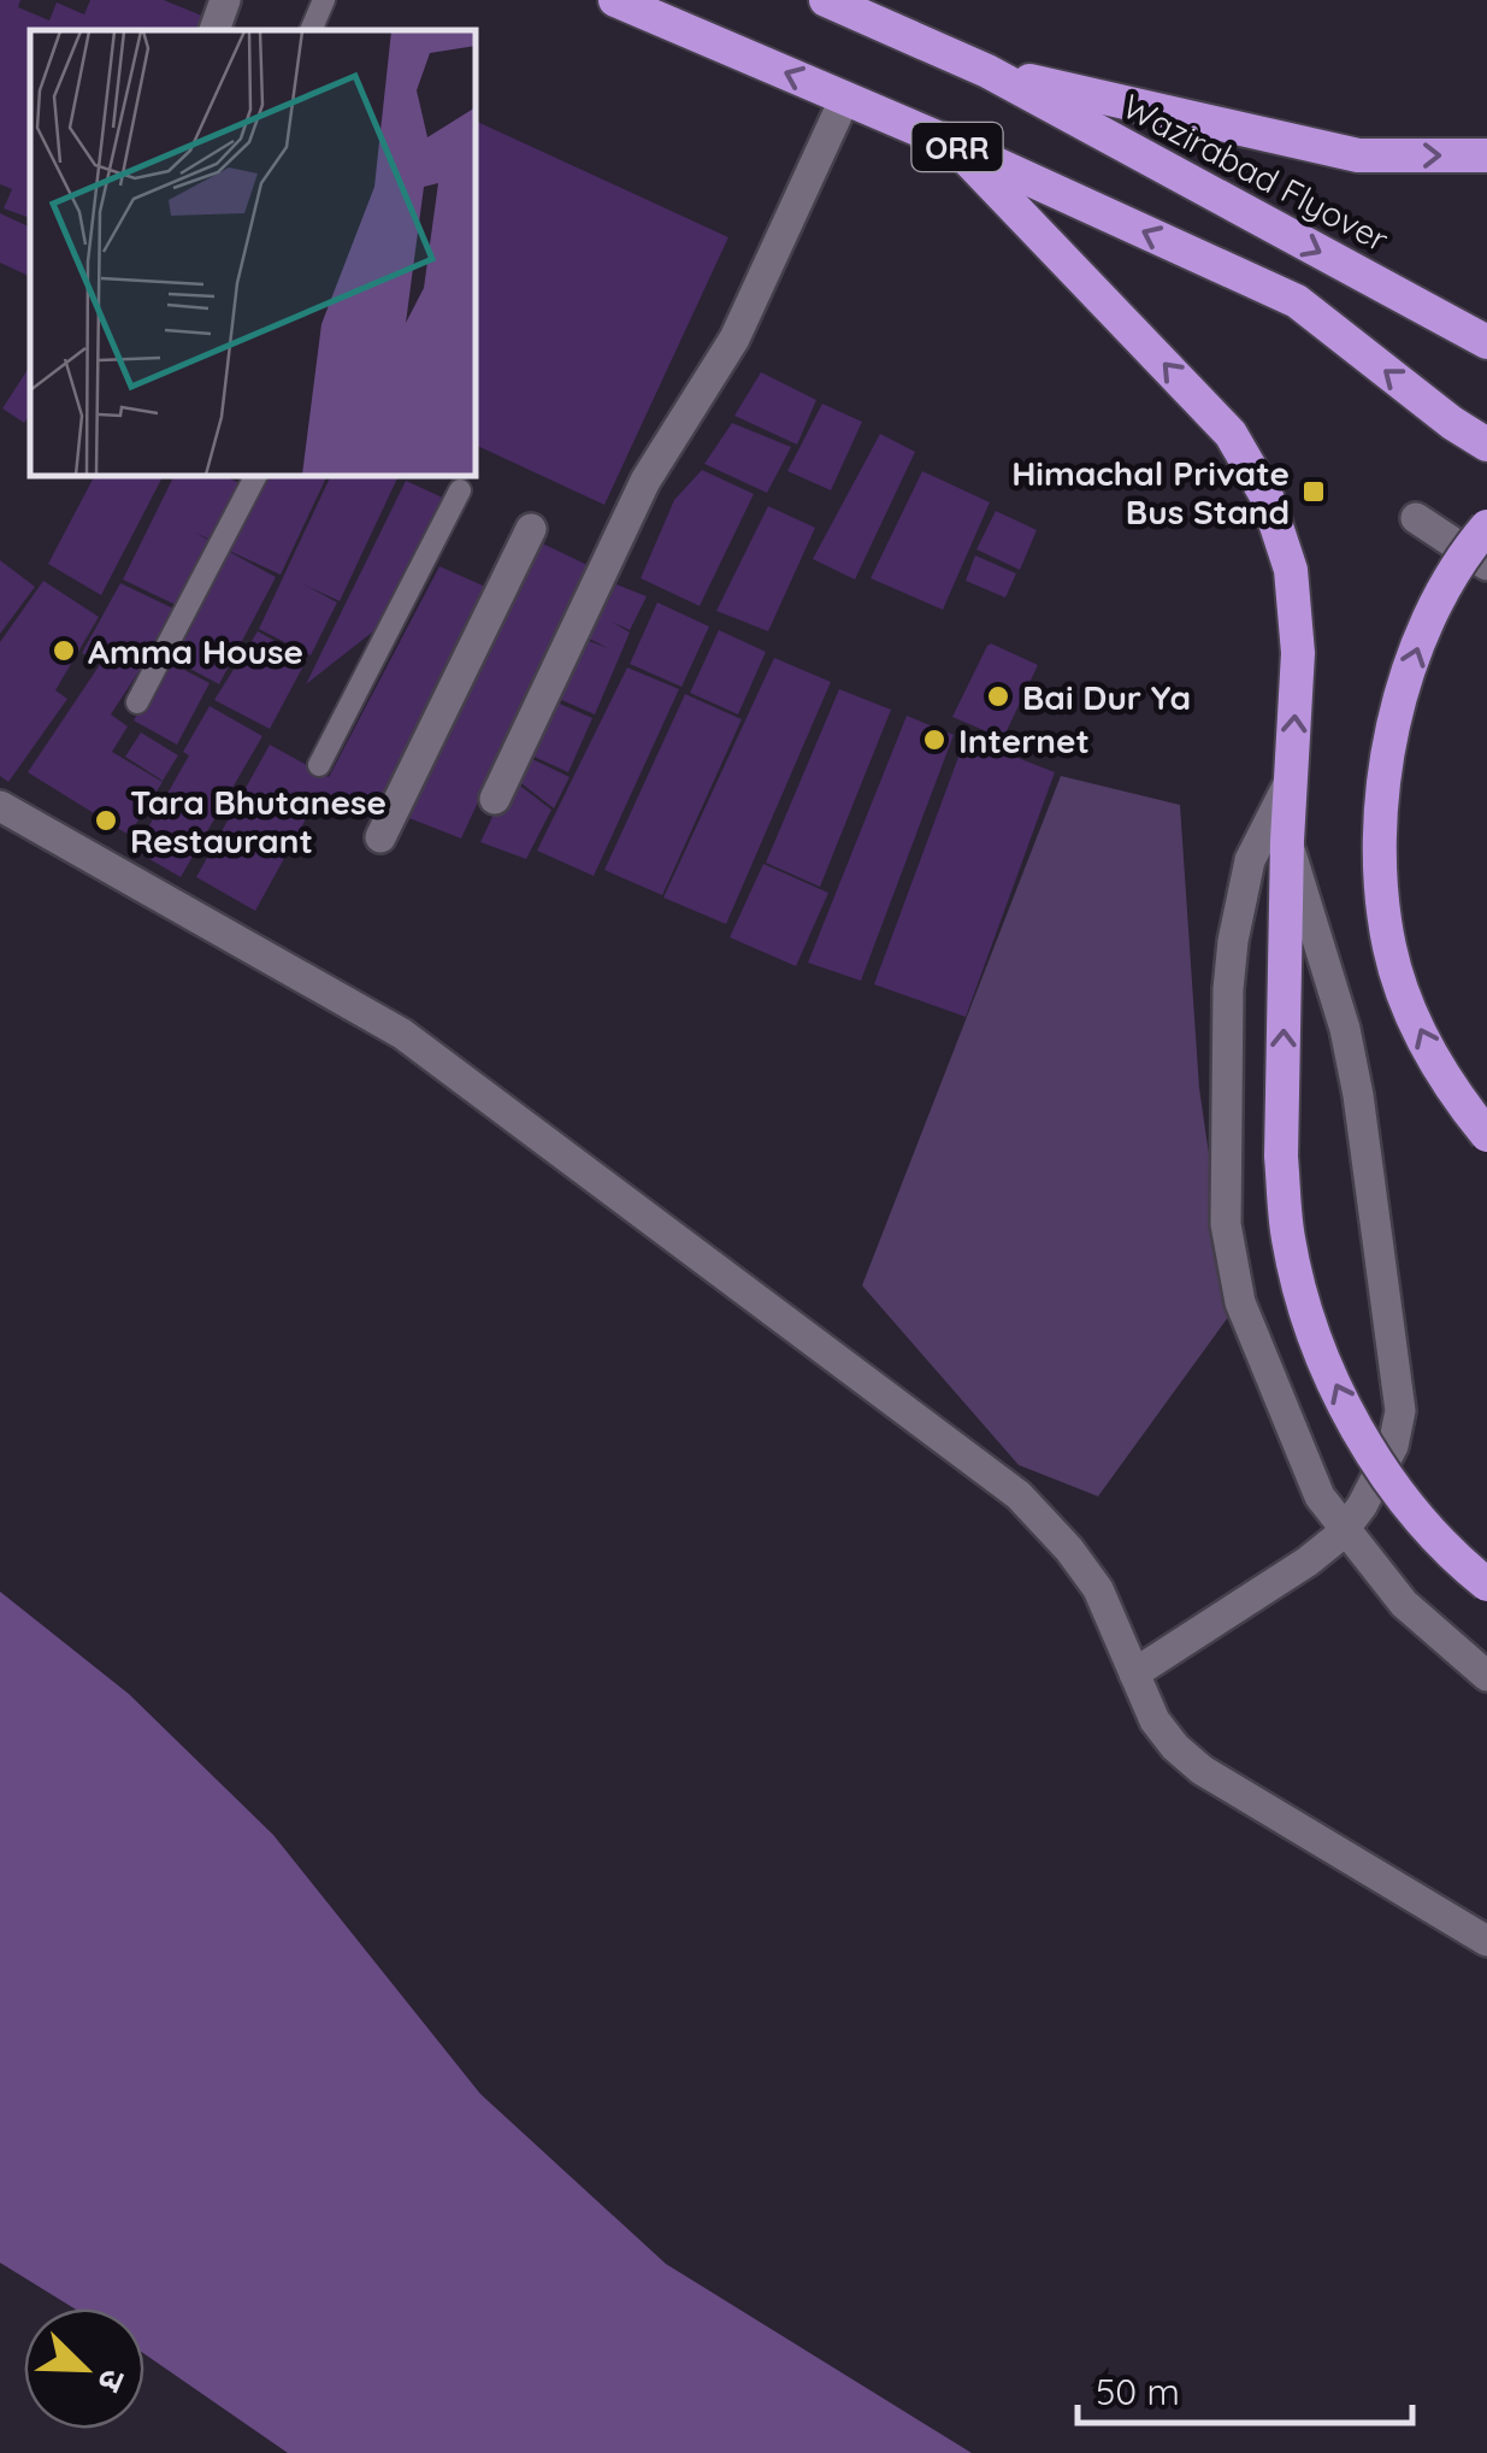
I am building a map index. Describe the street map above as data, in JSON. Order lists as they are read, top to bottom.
{
  "streets": {
    "highway": ["ORR", "Wazirabad Flyover"]
  },
  "crossings": [
    ["ORR", "Wazirabad Flyover"]
  ],
  "places": {
    "transit": ["Himachal Private Bus Stand"],
    "other": [
      "Amma House",
      "Bai Dur Ya",
      "Internet",
      "Tara Bhutanese Restaurant"
    ]
  },
  "scale_bar": "50 m",
  "north": "bottom right"
}
